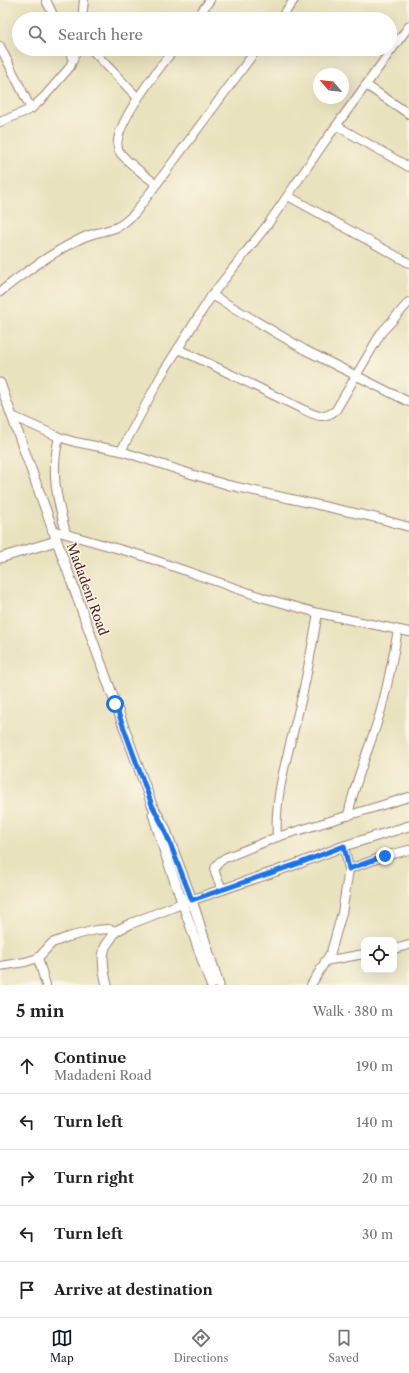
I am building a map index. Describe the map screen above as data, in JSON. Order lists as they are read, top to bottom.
{
  "streets": {
    "street": ["Madadeni Road"]
  },
  "north": "top left",
  "page": {
    "search": "Search here",
    "heading": ["5 min", "Walk · 380 m"],
    "list": [
      ["Continue", "Madadeni Road", "190 m"],
      ["Turn left", "140 m"],
      ["Turn right", "20 m"],
      ["Turn left", "30 m"],
      "Arrive at destination"
    ],
    "nav": ["Map", "Directions", "Saved"]
  }
}
